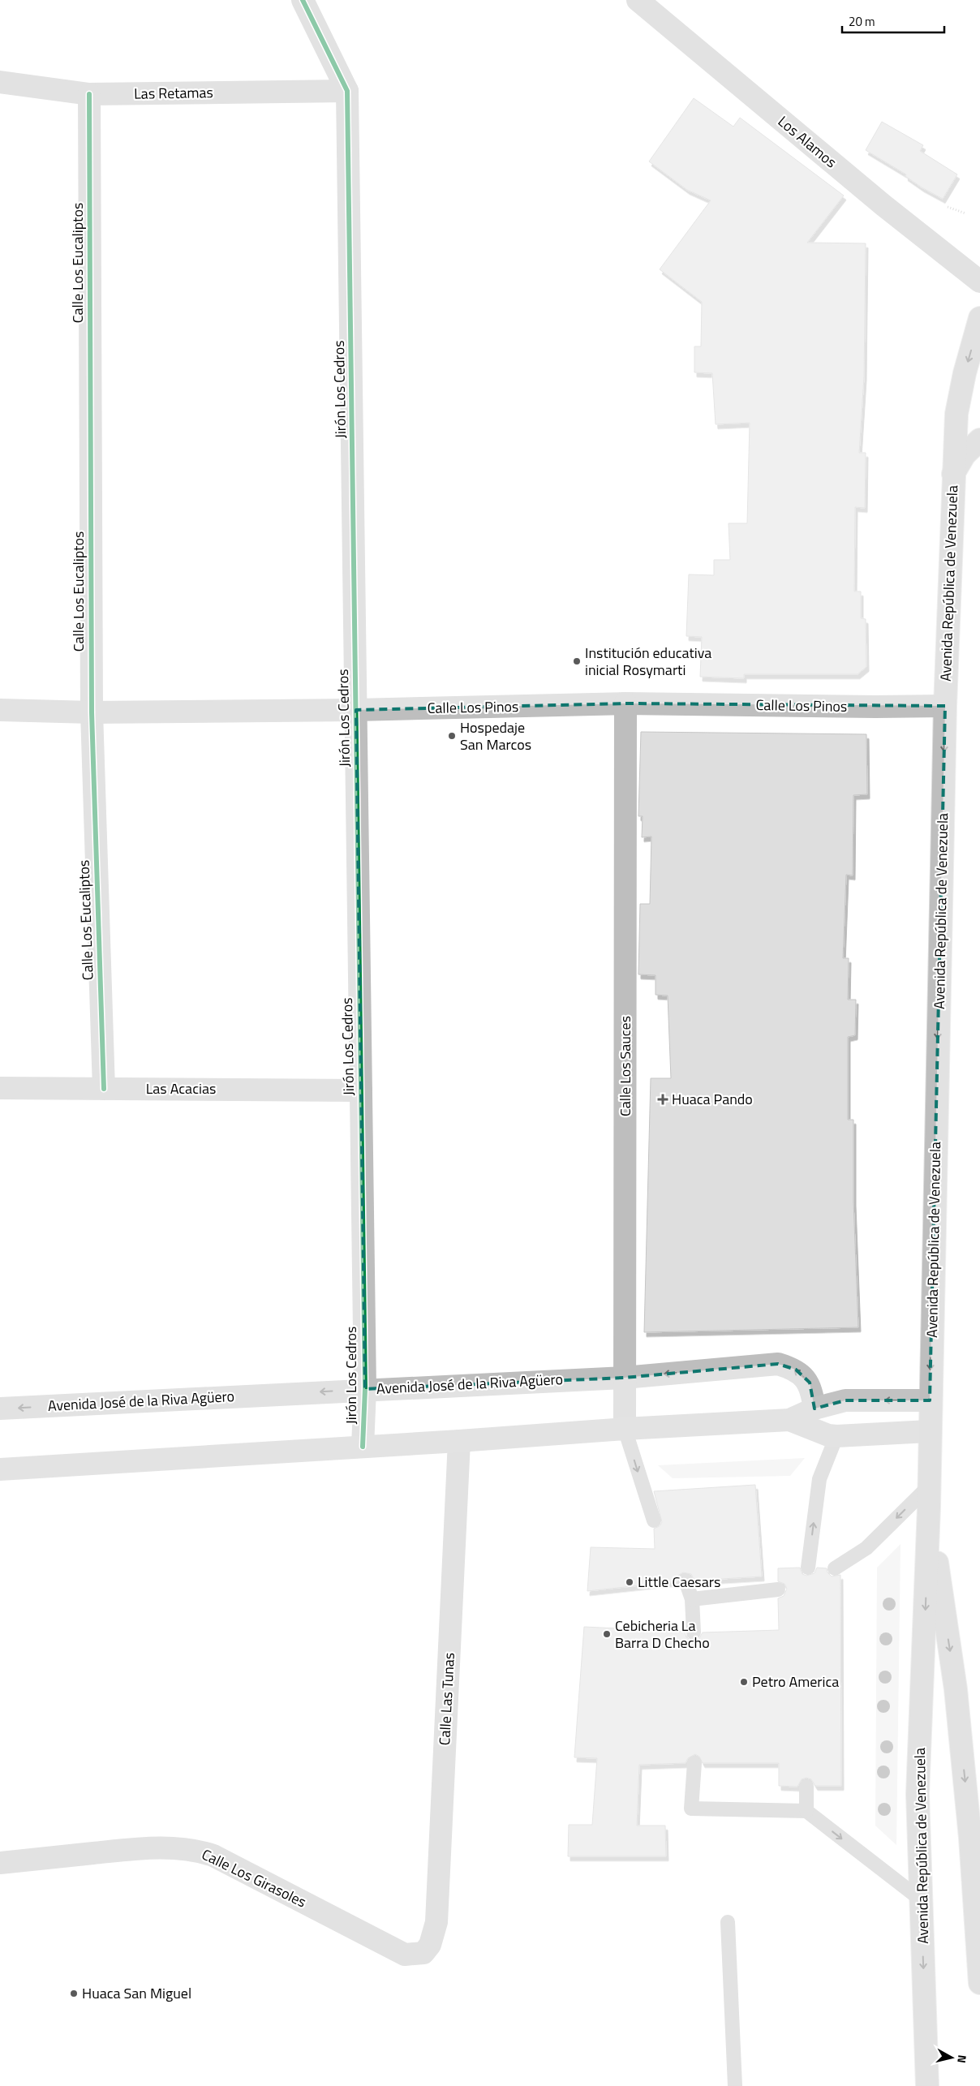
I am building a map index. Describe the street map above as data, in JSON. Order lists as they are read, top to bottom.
{
  "streets": {
    "street": [
      "Las Retamas",
      "Los Alamos",
      "Calle Los Eucaliptos",
      "Jirón Los Cedros",
      "Avenida República de Venezuela",
      "Calle Los Pinos",
      "Calle Los Sauces",
      "Las Acacias",
      "Avenida José de la Riva Agüero",
      "Calle Las Tunas",
      "Calle Los Girasoles"
    ]
  },
  "crossings": [
    ["Las Retamas", "Calle Los Eucaliptos"],
    ["Las Retamas", "Jirón Los Cedros"],
    ["Calle Los Eucaliptos", "Calle Los Pinos"],
    ["Calle Los Eucaliptos", "Las Acacias"],
    ["Jirón Los Cedros", "Calle Los Pinos"],
    ["Jirón Los Cedros", "Las Acacias"],
    ["Jirón Los Cedros", "Avenida José de la Riva Agüero"],
    ["Avenida República de Venezuela", "Calle Los Pinos"],
    ["Calle Los Pinos", "Calle Los Sauces"],
    ["Calle Los Sauces", "Avenida José de la Riva Agüero"],
    ["Calle Las Tunas", "Calle Los Girasoles"]
  ],
  "one_way": ["Avenida República de Venezuela"],
  "places": {
    "other": [
      "Institución educativa inicial Rosymarti",
      "Hospedaje San Marcos",
      "Little Caesars",
      "Cebicheria La Barra D Checho",
      "Petro America",
      "Huaca San Miguel"
    ],
    "health": ["Huaca Pando"]
  },
  "scale_bar": "20 m",
  "north": "right"
}
